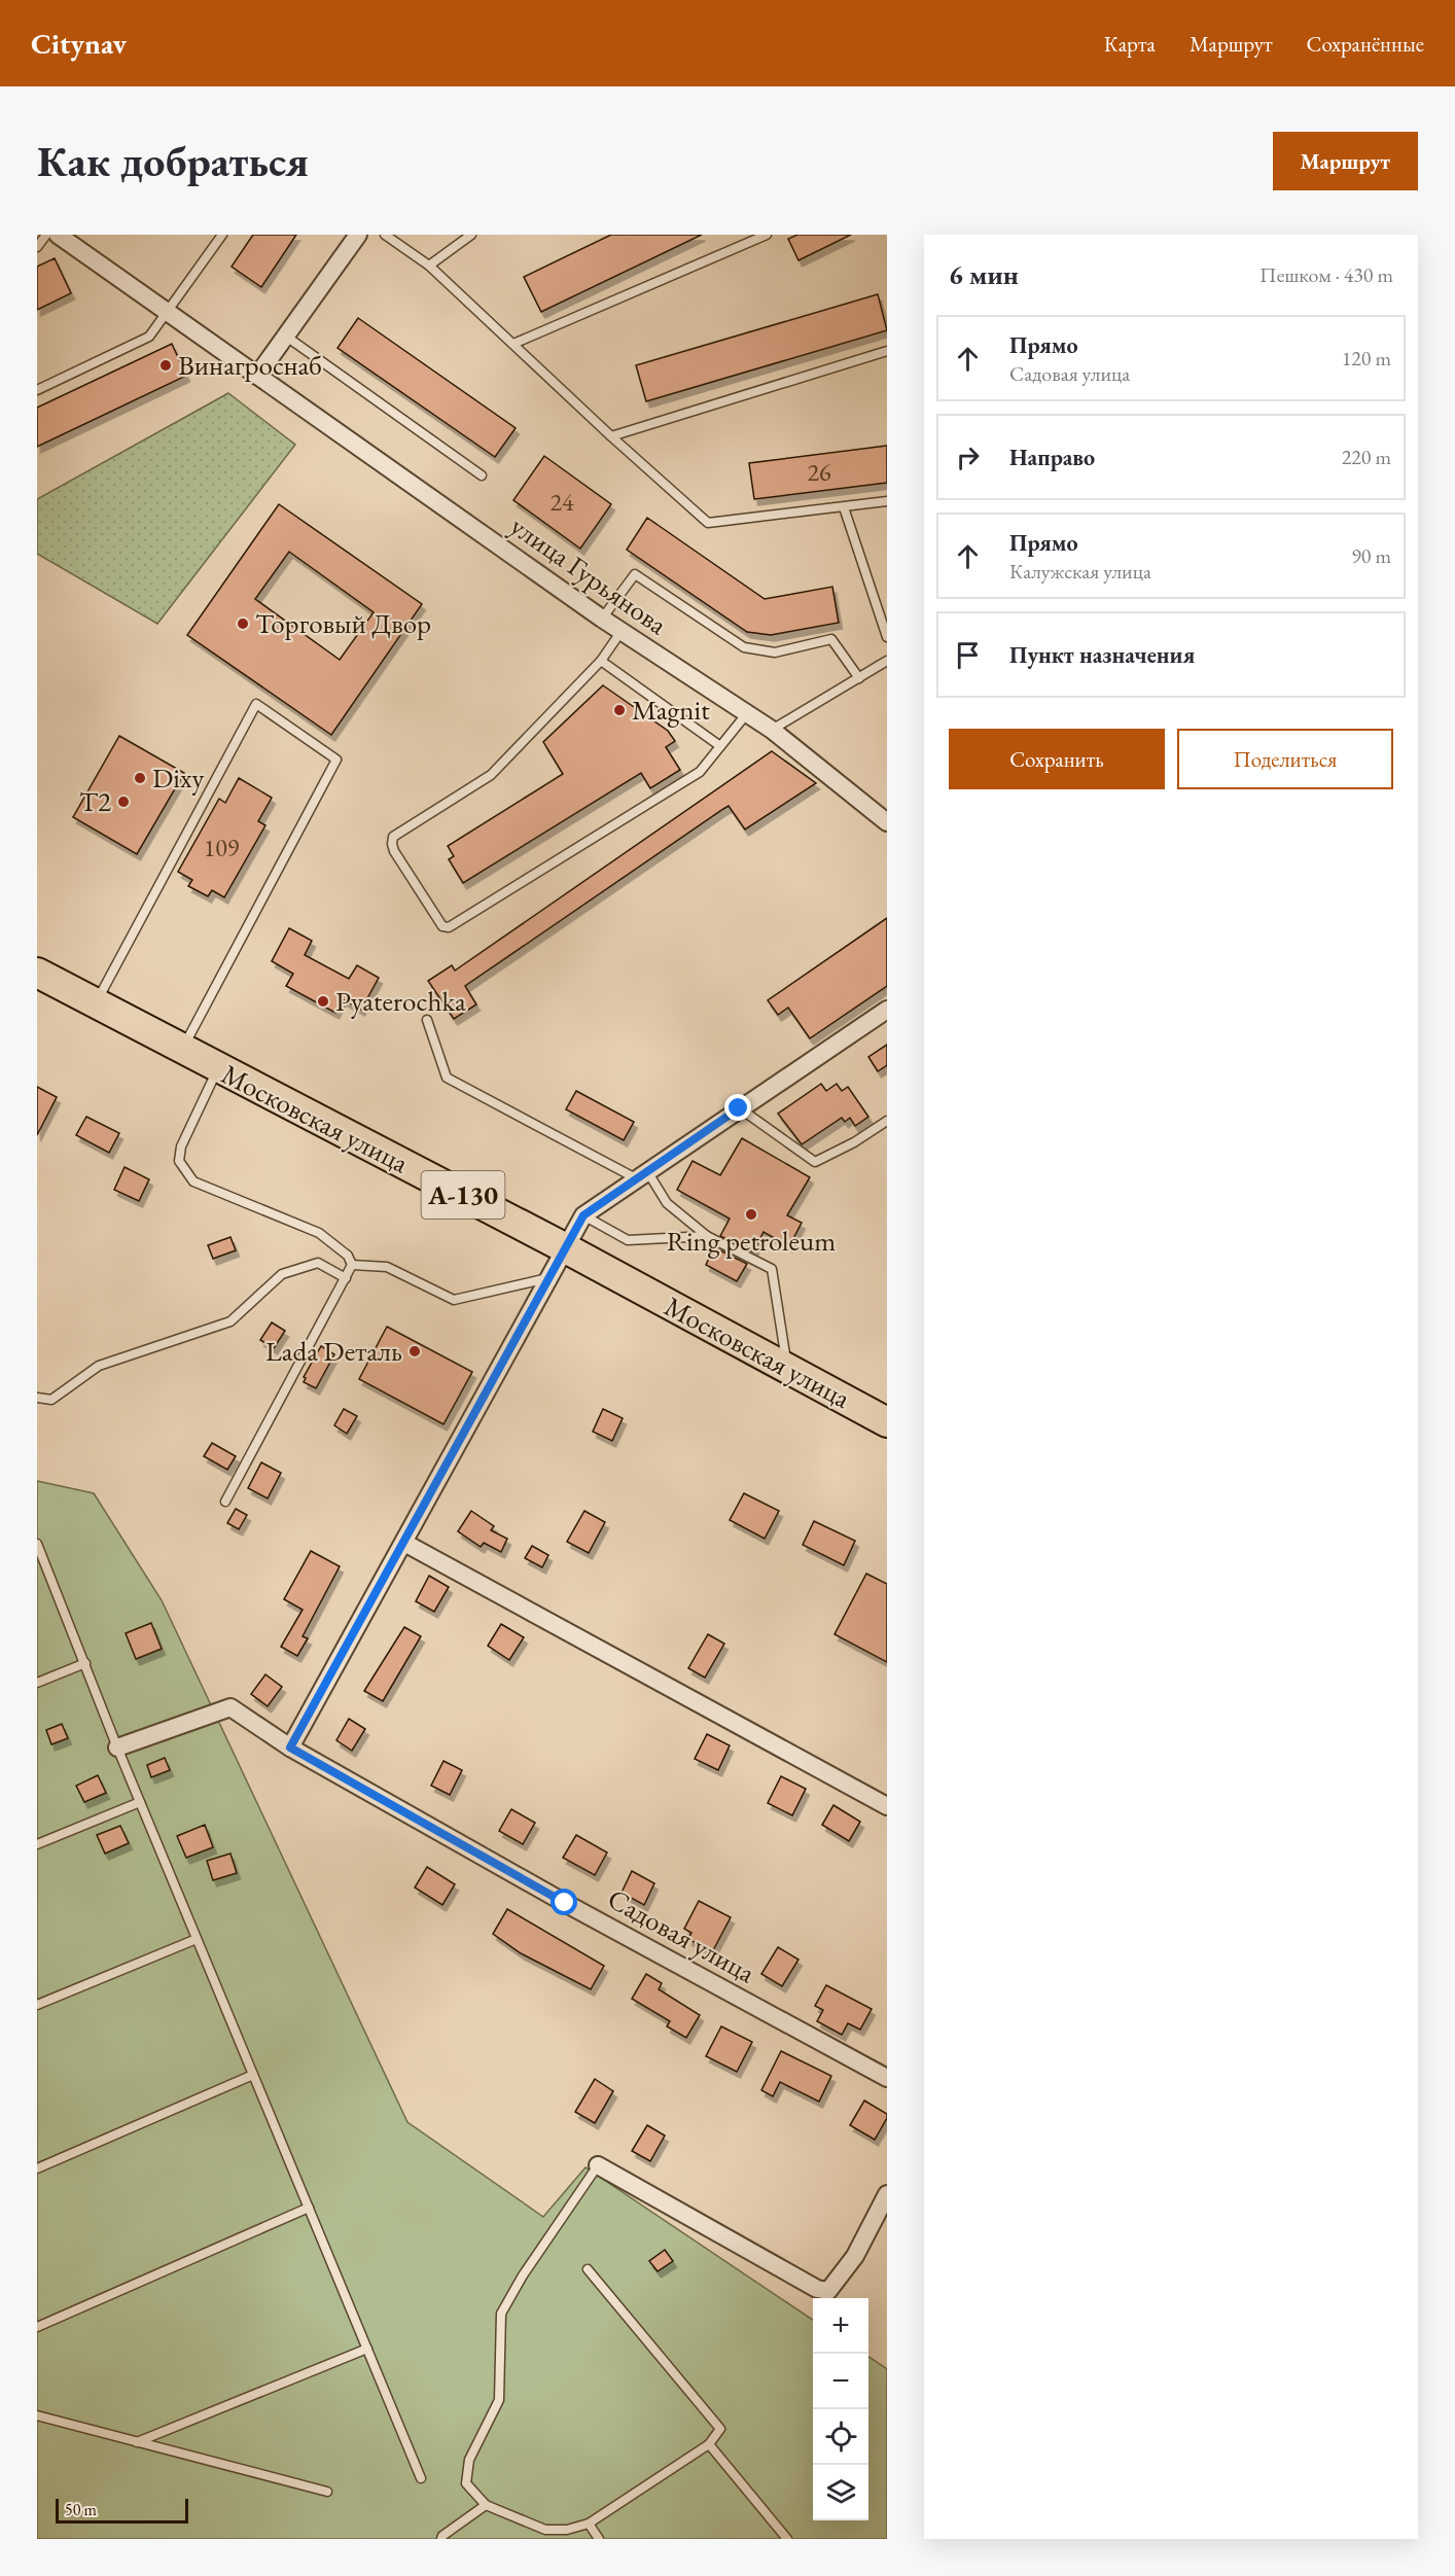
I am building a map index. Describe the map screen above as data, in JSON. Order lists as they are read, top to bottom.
{
  "streets": {
    "highway": ["Московская улица", "А-130"],
    "street": ["улица Гурьянова", "Садовая улица"]
  },
  "places": [
    "Винагроснаб",
    "Торговый Двор",
    "Magnit",
    "Dixy",
    "T2",
    "Pyaterochka",
    "Ring petroleum",
    "Lada Dеталь"
  ],
  "house_numbers": ["26", "24", "109"],
  "scale_bar": "50 m",
  "page": {
    "header": "Citynav",
    "nav": ["Карта", "Маршрут", "Сохранённые"],
    "buttons": [
      "Маршрут",
      ["Сохранить", "Поделиться"]
    ],
    "title": "Как добраться",
    "heading": ["6 мин", "Пешком · 430 m"],
    "list": [
      ["Прямо", "Садовая улица", "120 m"],
      ["Направо", "220 m"],
      ["Прямо", "Калужская улица", "90 m"],
      "Пункт назначения"
    ],
    "map_buttons": ["+", "−"],
    "scale": "50 m"
  }
}
